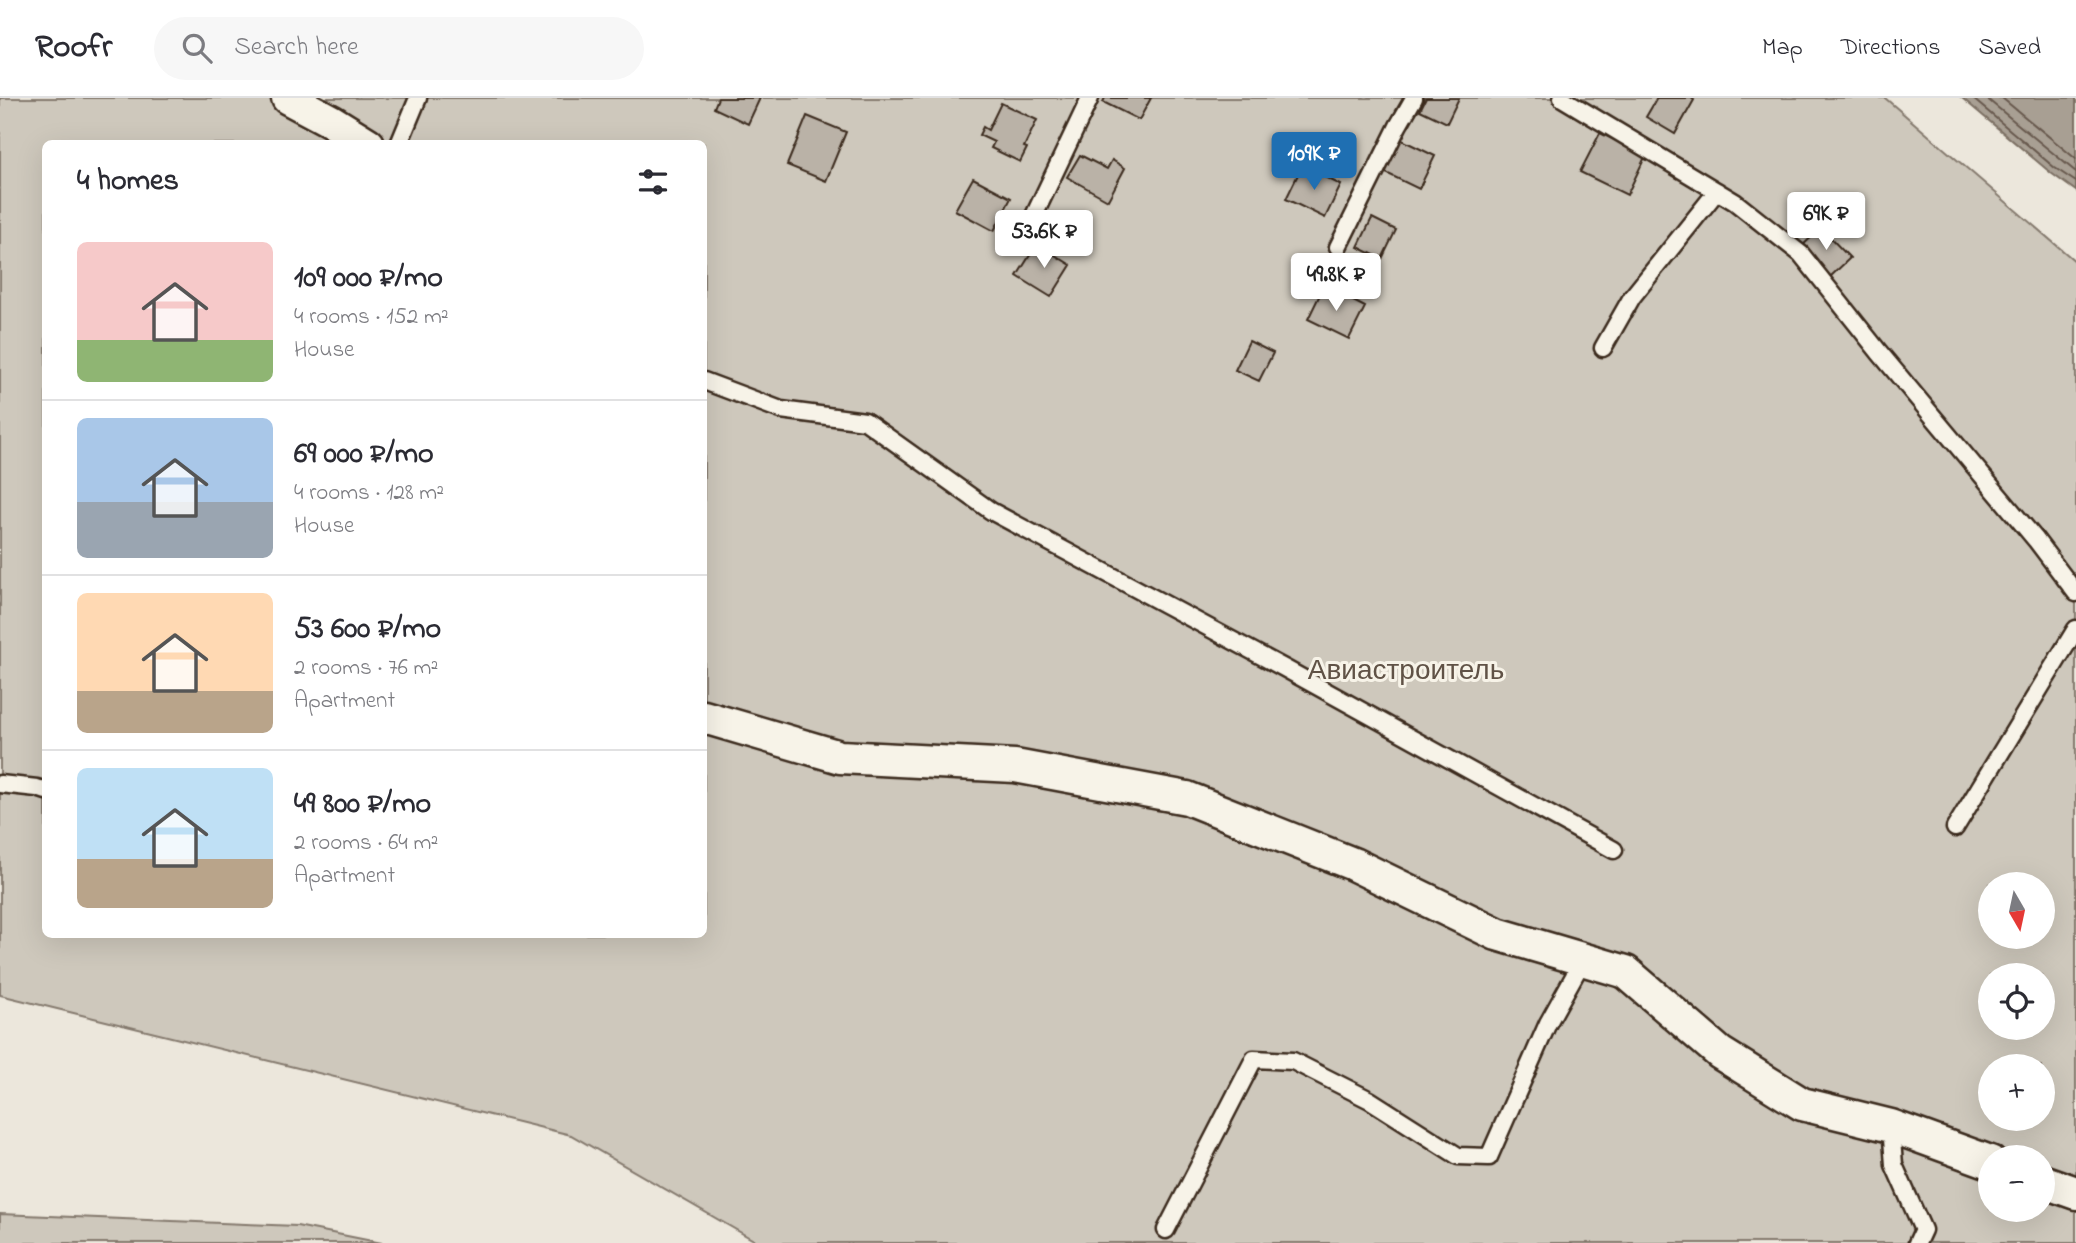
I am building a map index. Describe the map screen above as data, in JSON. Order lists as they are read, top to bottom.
{
  "parks": ["Авиастроитель"],
  "north": "bottom",
  "page": {
    "header": "Roofr",
    "search": "Search here",
    "nav": ["Map", "Directions", "Saved"],
    "price": [
      "109K ₽",
      "69K ₽",
      "53.6K ₽",
      "49.8K ₽"
    ],
    "heading": "4 homes",
    "list": [
      {
        "name": "109 000 ₽/mo",
        "note": "4 rooms · 152 m² · House"
      },
      {
        "name": "69 000 ₽/mo",
        "note": "4 rooms · 128 m² · House"
      },
      {
        "name": "53 600 ₽/mo",
        "note": "2 rooms · 76 m² · Apartment"
      },
      {
        "name": "49 800 ₽/mo",
        "note": "2 rooms · 64 m² · Apartment"
      }
    ],
    "map_buttons": ["+", "−"]
  }
}
